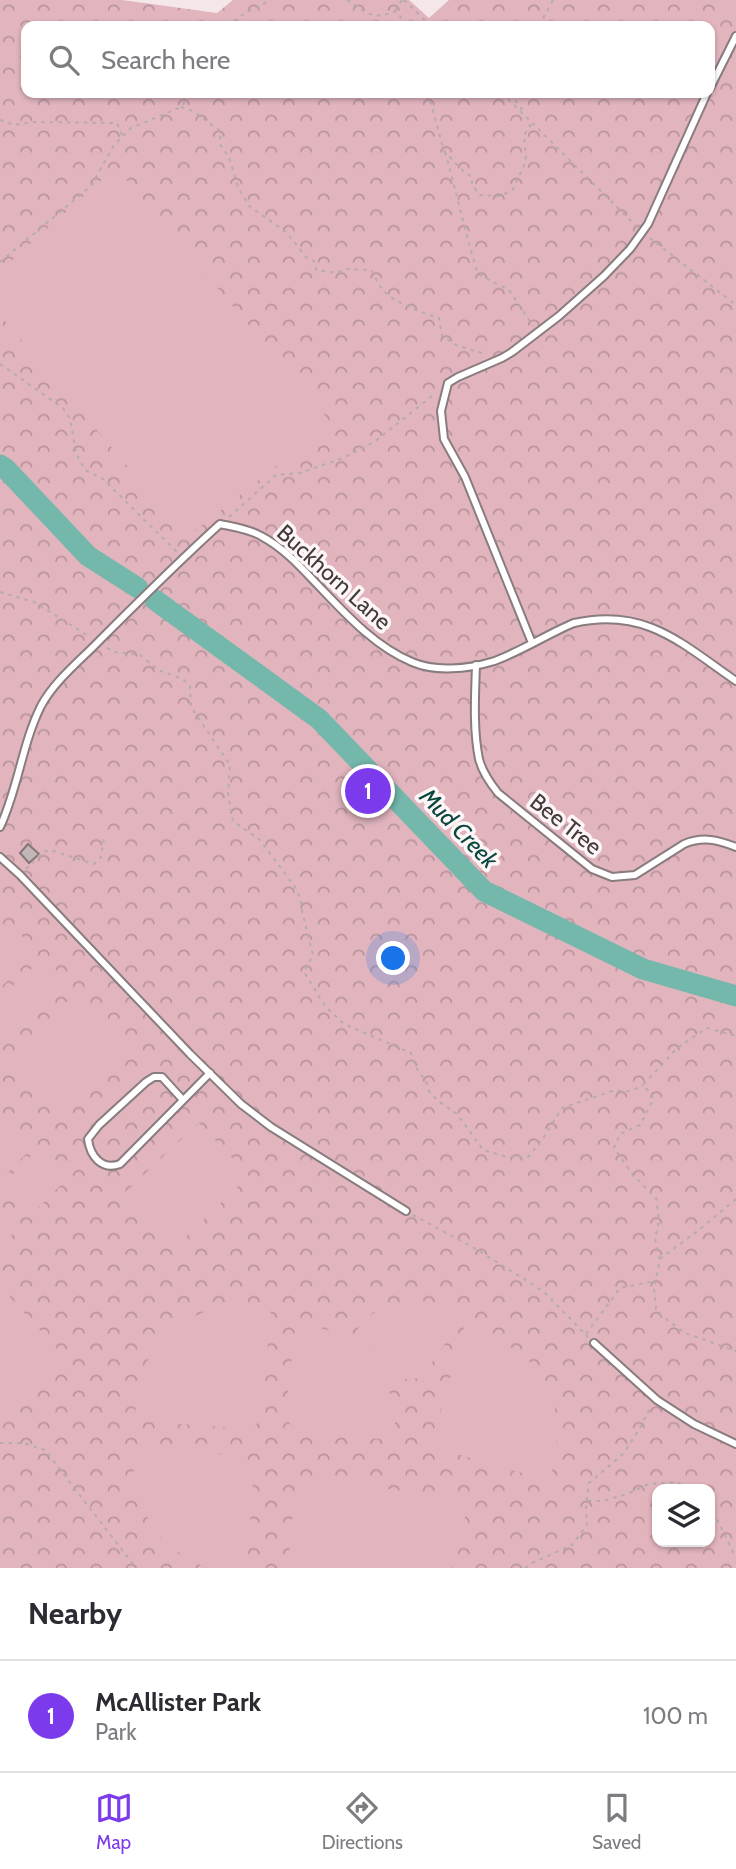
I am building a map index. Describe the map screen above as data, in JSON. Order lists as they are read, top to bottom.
{
  "streets": {
    "lane": ["Buckhorn Lane", "Bee Tree"]
  },
  "crossings": [
    ["Buckhorn Lane", "Bee Tree"]
  ],
  "water": ["Mud Creek"],
  "page": {
    "search": "Search here",
    "pins": "1",
    "heading": "Nearby",
    "list": [
      {
        "mark": "1",
        "name": "McAllister Park",
        "note": "Park",
        "value": "100 m"
      }
    ],
    "nav": ["Map", "Directions", "Saved"]
  }
}
